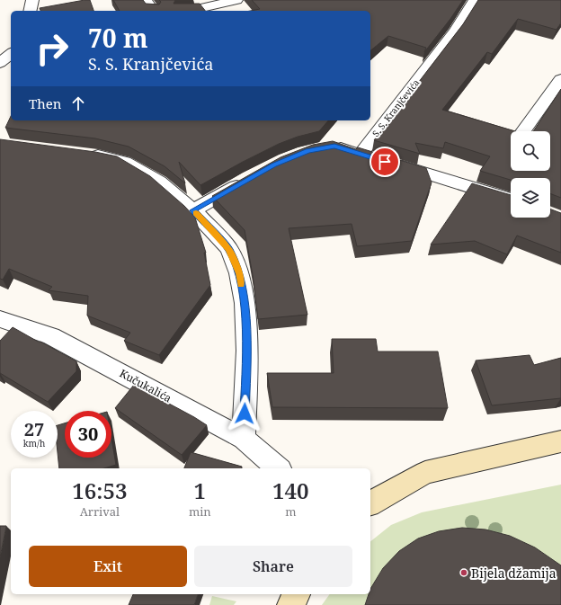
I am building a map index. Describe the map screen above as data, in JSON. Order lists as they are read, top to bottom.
{
  "streets": {
    "street": ["S. S. Kranjčevića", "Kučukalića"]
  },
  "places": ["Bijela džamija"],
  "page": {
    "turn": ["70 m", "S. S. Kranjčevića"],
    "then": "Then",
    "speed": "27 km/h",
    "limit": "30",
    "eta": [
      "16:53",
      "Arrival",
      "1",
      "min",
      "140",
      "m"
    ],
    "buttons": ["Exit", "Share"]
  }
}
